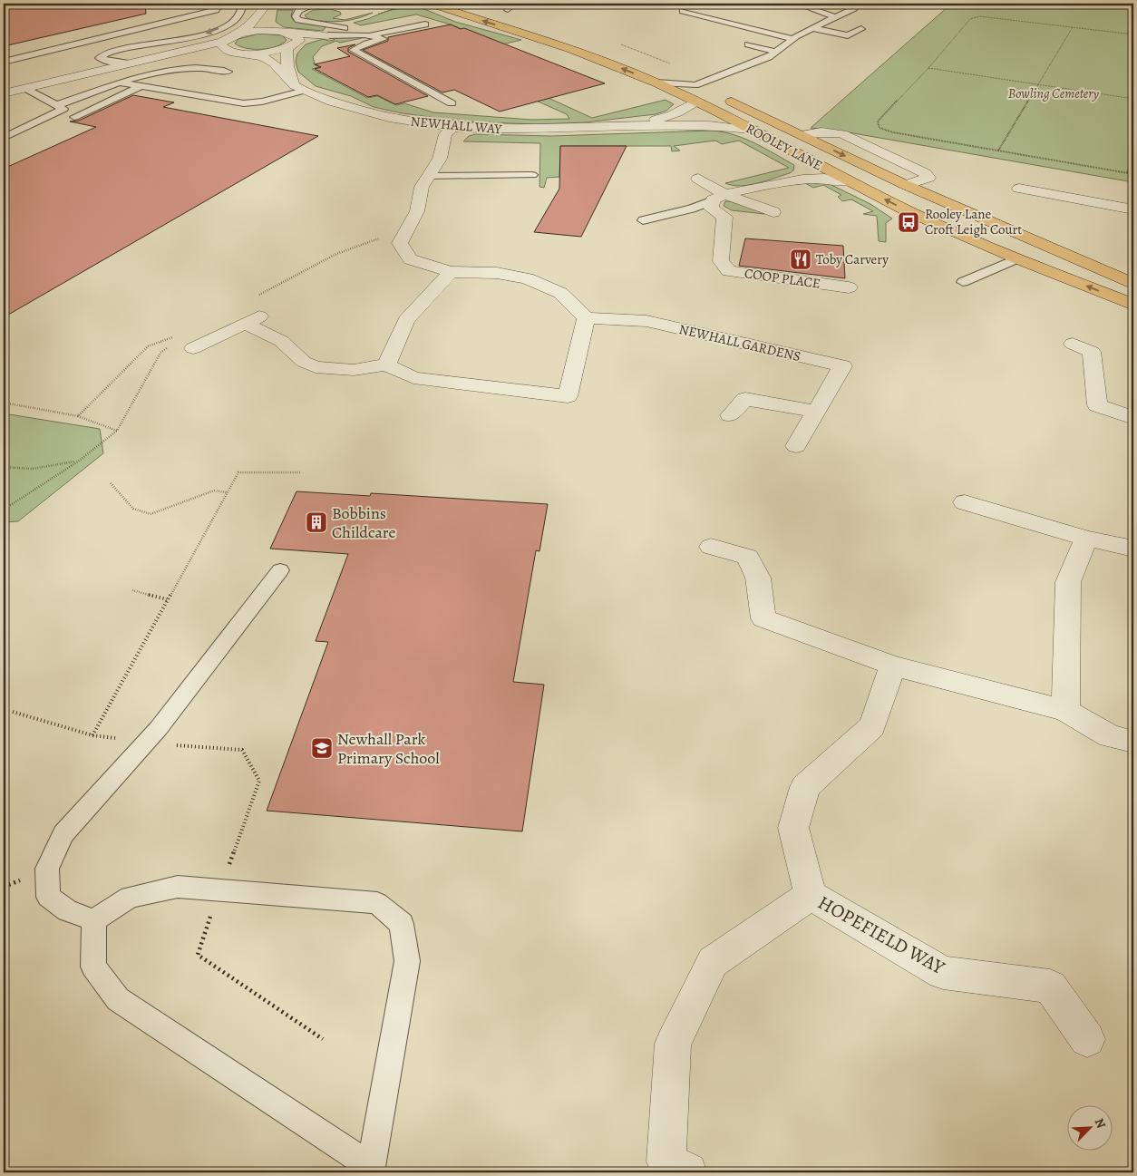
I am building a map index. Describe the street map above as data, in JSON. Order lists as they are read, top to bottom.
{
  "streets": {
    "highway": ["ROOLEY LANE"],
    "street": [
      "NEWHALL WAY",
      "COOP PLACE",
      "NEWHALL GARDENS",
      "HOPEFIELD WAY"
    ]
  },
  "crossings": [
    ["NEWHALL WAY", "ROOLEY LANE"]
  ],
  "parks": ["Bowling Cemetery"],
  "places": {
    "bus stop": ["Rooley Lane Croft Leigh Court"],
    "restaurant": ["Toby Carvery"],
    "building": ["Bobbins Childcare"],
    "school or university": ["Newhall Park Primary School"]
  },
  "north": "top right"
}
